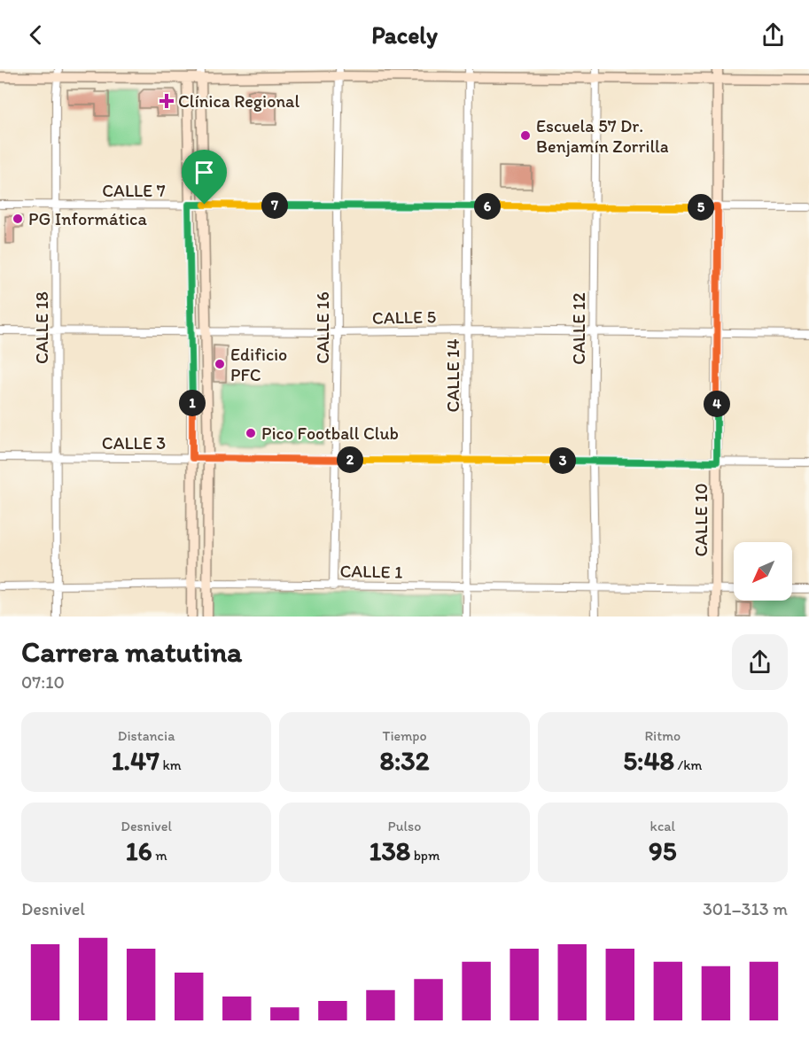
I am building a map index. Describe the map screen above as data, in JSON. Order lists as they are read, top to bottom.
{
  "streets": {
    "main road": ["CALLE 10"],
    "street": [
      "CALLE 7",
      "CALLE 5",
      "CALLE 18",
      "CALLE 16",
      "CALLE 12",
      "CALLE 14",
      "CALLE 3",
      "CALLE 1"
    ]
  },
  "crossings": [
    ["CALLE 7", "CALLE 18"],
    ["CALLE 7", "CALLE 16"],
    ["CALLE 7", "CALLE 12"],
    ["CALLE 7", "CALLE 14"],
    ["CALLE 7", "CALLE 10"],
    ["CALLE 5", "CALLE 18"],
    ["CALLE 5", "CALLE 16"],
    ["CALLE 5", "CALLE 12"],
    ["CALLE 5", "CALLE 14"],
    ["CALLE 5", "CALLE 10"],
    ["CALLE 18", "CALLE 3"],
    ["CALLE 18", "CALLE 1"],
    ["CALLE 16", "CALLE 3"],
    ["CALLE 16", "CALLE 1"],
    ["CALLE 12", "CALLE 3"],
    ["CALLE 12", "CALLE 1"],
    ["CALLE 14", "CALLE 3"],
    ["CALLE 14", "CALLE 1"],
    ["CALLE 3", "CALLE 10"],
    ["CALLE 10", "CALLE 1"]
  ],
  "places": {
    "health": ["Clínica Regional"],
    "other": [
      "Escuela 57 Dr. Benjamín Zorrilla",
      "PG Informática",
      "Edificio PFC",
      "Pico Football Club"
    ]
  },
  "north": "bottom left",
  "page": {
    "header": "Pacely",
    "pins": [
      "7",
      "6",
      "5",
      "1",
      "4",
      "2",
      "3"
    ],
    "heading": ["Carrera matutina", "07:10"],
    "stats": [
      ["Distancia", "1.47 km"],
      ["Tiempo", "8:32"],
      ["Ritmo", "5:48 /km"],
      ["Desnivel", "16 m"],
      ["Pulso", "138 bpm"],
      ["kcal", "95"]
    ],
    "chart": ["Desnivel", "301–313 m"]
  }
}
